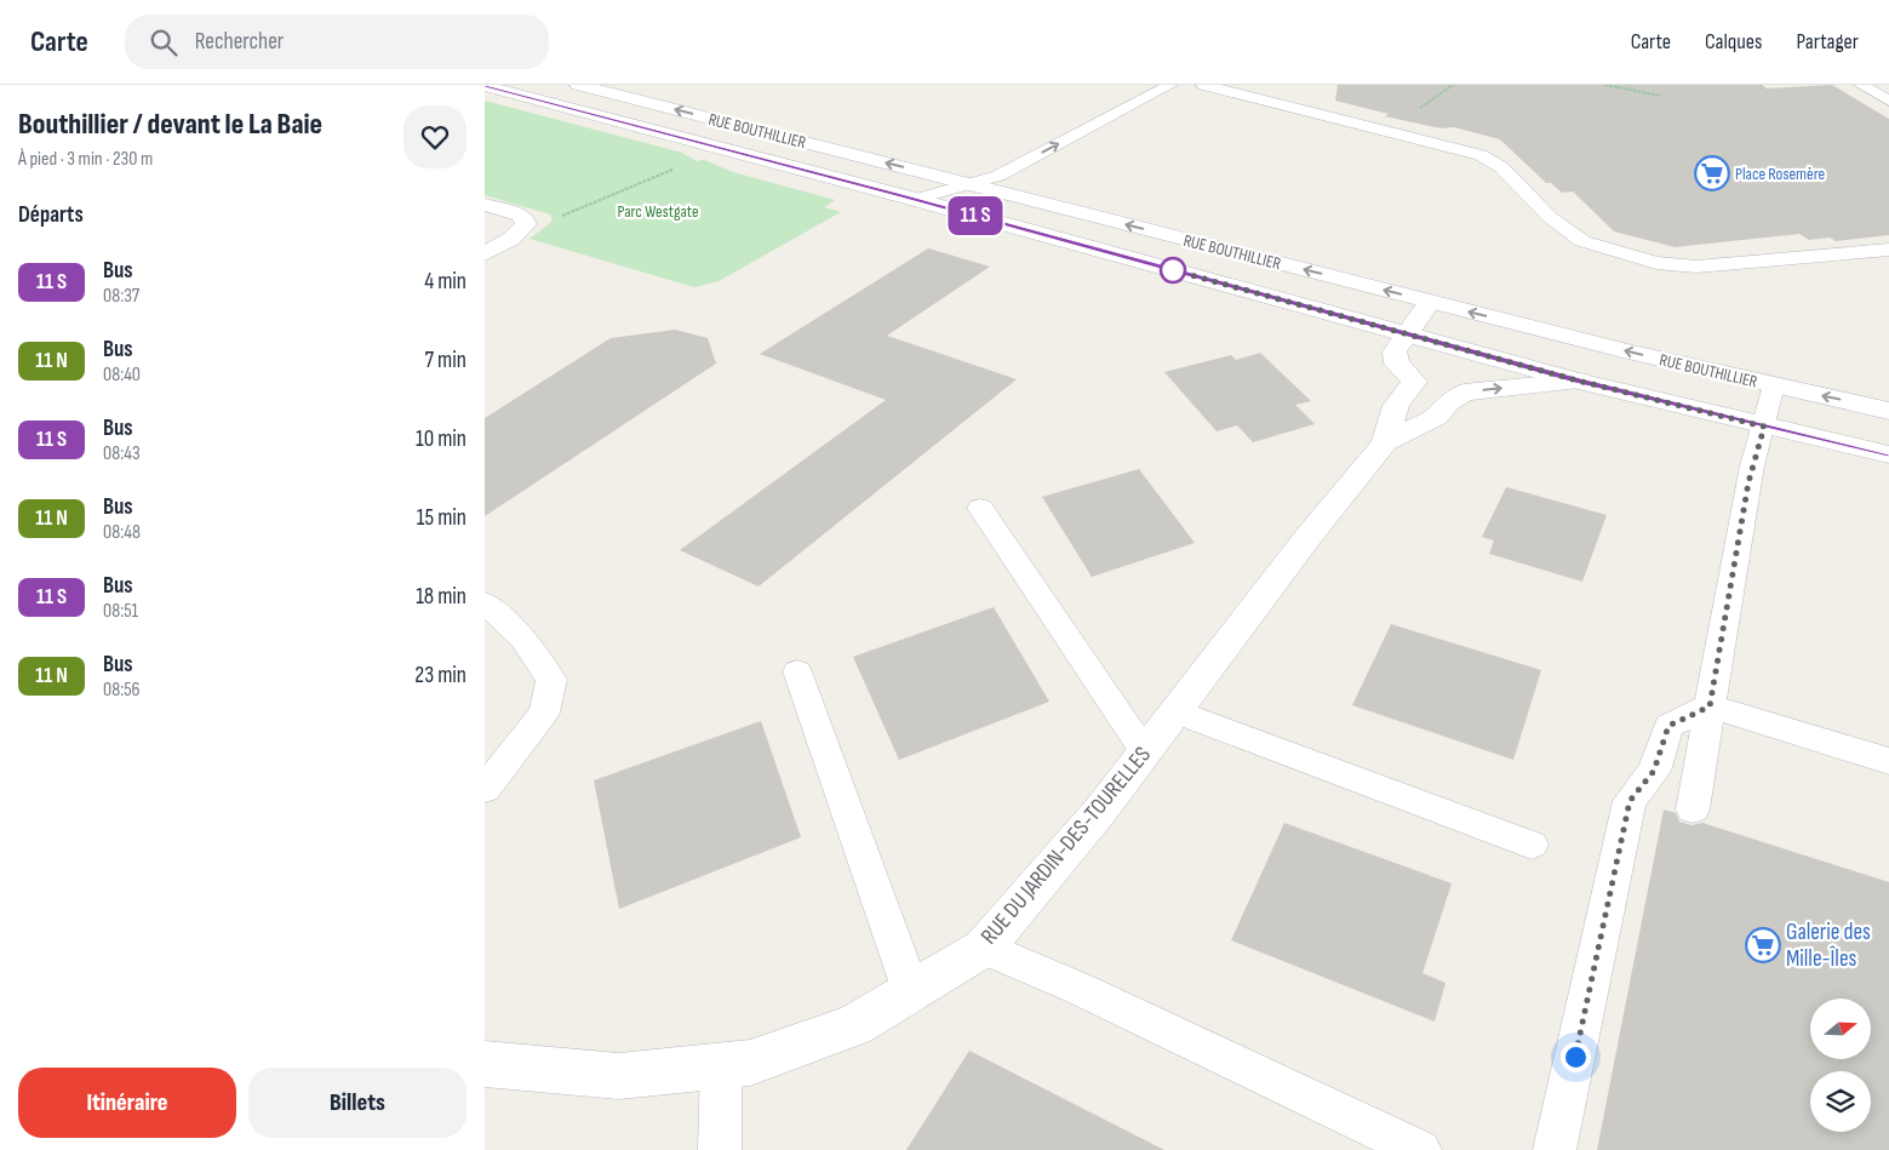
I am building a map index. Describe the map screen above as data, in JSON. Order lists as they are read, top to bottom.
{
  "streets": {
    "street": ["RUE BOUTHILLIER", "RUE DU JARDIN-DES-TOURELLES"]
  },
  "parks": ["Parc Westgate"],
  "places": {
    "supermarket": ["Place Rosemère", "Galerie des Mille-Îles"]
  },
  "north": "right",
  "page": {
    "header": "Carte",
    "search": "Rechercher",
    "nav": ["Carte", "Calques", "Partager"],
    "heading": [
      ["Bouthillier / devant le La Baie", "À pied · 3 min · 230 m"],
      "Départs"
    ],
    "on_map": "11 S",
    "list": [
      {
        "mark": "11 S",
        "name": "Bus",
        "note": "08:37",
        "value": "4 min"
      },
      {
        "mark": "11 N",
        "name": "Bus",
        "note": "08:40",
        "value": "7 min"
      },
      {
        "mark": "11 S",
        "name": "Bus",
        "note": "08:43",
        "value": "10 min"
      },
      {
        "mark": "11 N",
        "name": "Bus",
        "note": "08:48",
        "value": "15 min"
      },
      {
        "mark": "11 S",
        "name": "Bus",
        "note": "08:51",
        "value": "18 min"
      },
      {
        "mark": "11 N",
        "name": "Bus",
        "note": "08:56",
        "value": "23 min"
      }
    ],
    "buttons": ["Itinéraire", "Billets"]
  }
}
